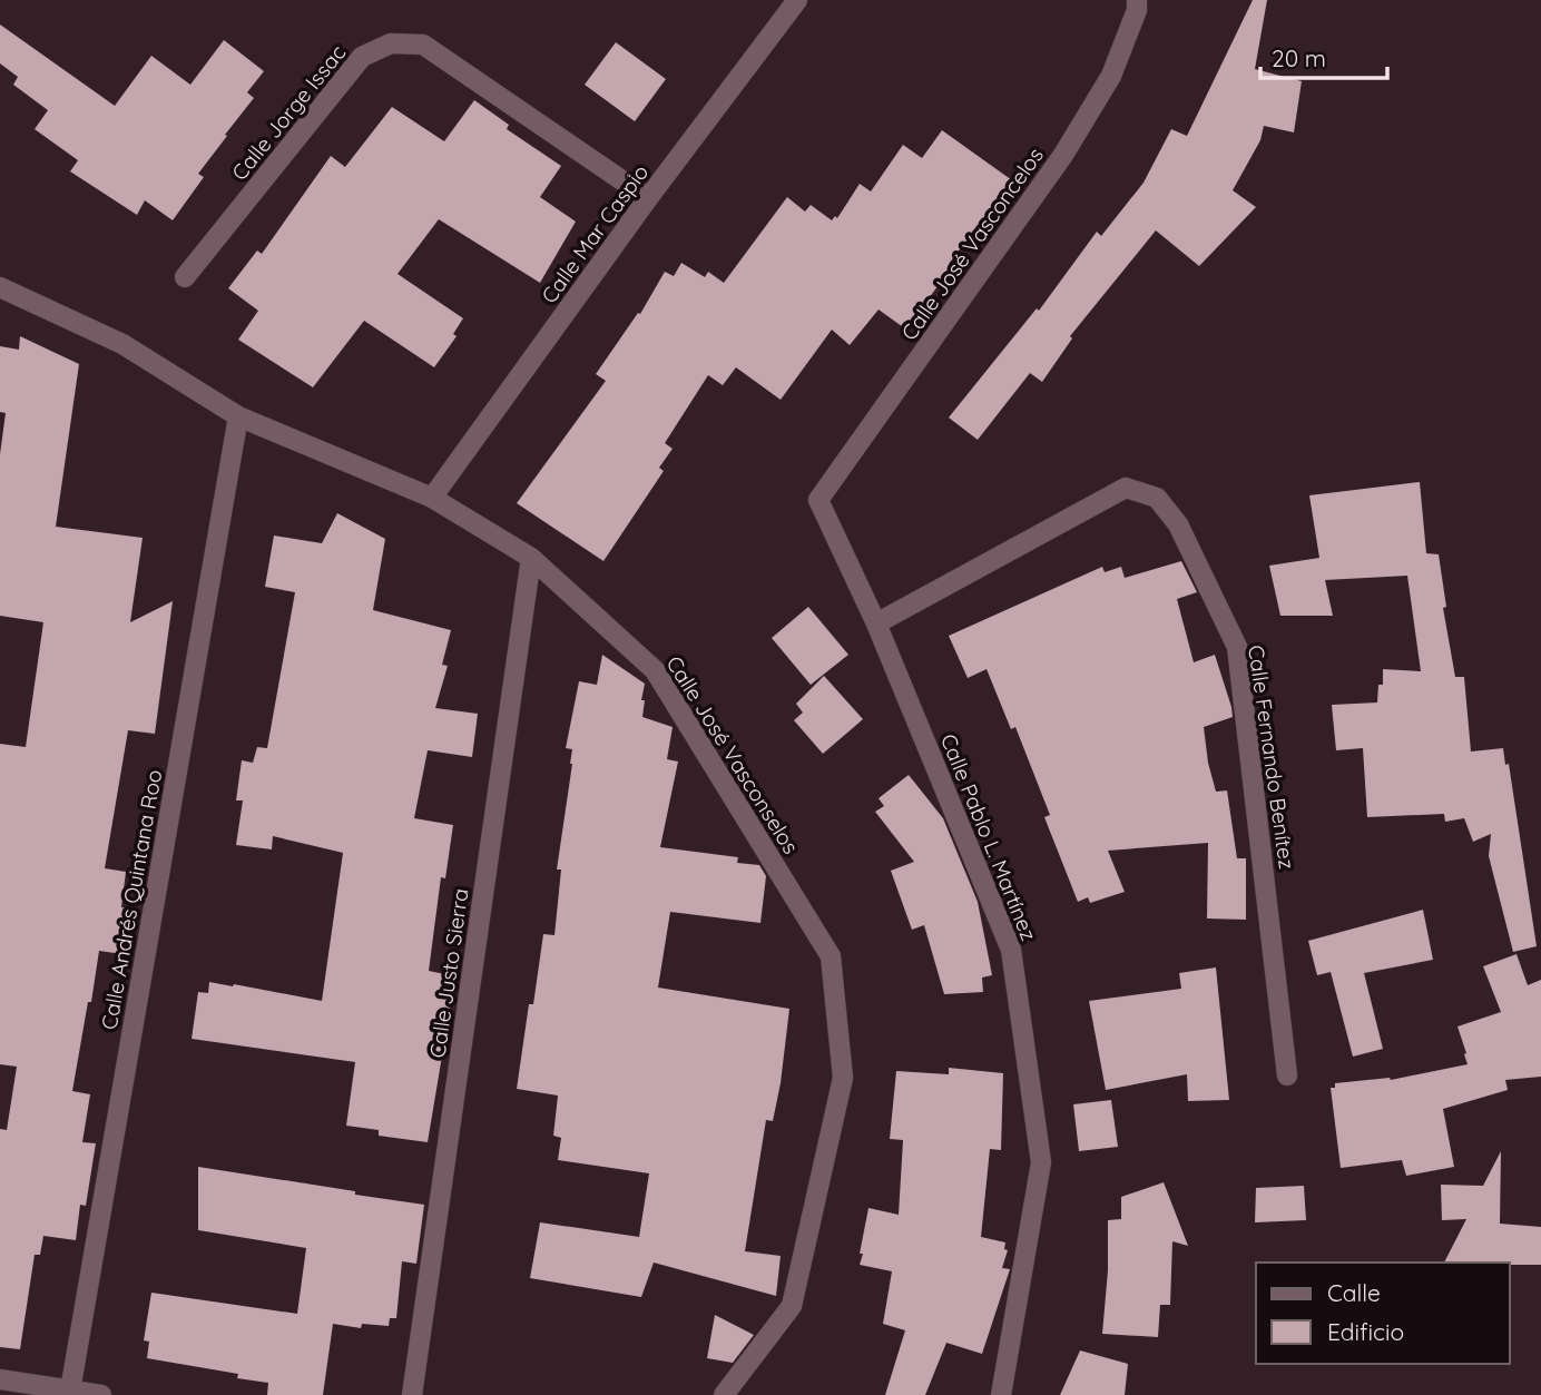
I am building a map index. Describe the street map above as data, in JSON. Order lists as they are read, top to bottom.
{
  "streets": {
    "street": [
      "Calle Jorge Issac",
      "Calle Mar Caspio",
      "Calle José Vasconcelos",
      "Calle José Vasconselos",
      "Calle Fernando Benítez",
      "Calle Pablo L. Martínez",
      "Calle Andrés Quintana Roo",
      "Calle Justo Sierra"
    ]
  },
  "crossings": [
    ["Calle Jorge Issac", "Calle Mar Caspio"],
    ["Calle Mar Caspio", "Calle José Vasconselos"],
    ["Calle José Vasconcelos", "Calle Pablo L. Martínez"],
    ["Calle José Vasconselos", "Calle Andrés Quintana Roo"],
    ["Calle José Vasconselos", "Calle Justo Sierra"],
    ["Calle Fernando Benítez", "Calle Pablo L. Martínez"]
  ],
  "legend": ["Calle", "Edificio"],
  "scale_bar": "20 m"
}
